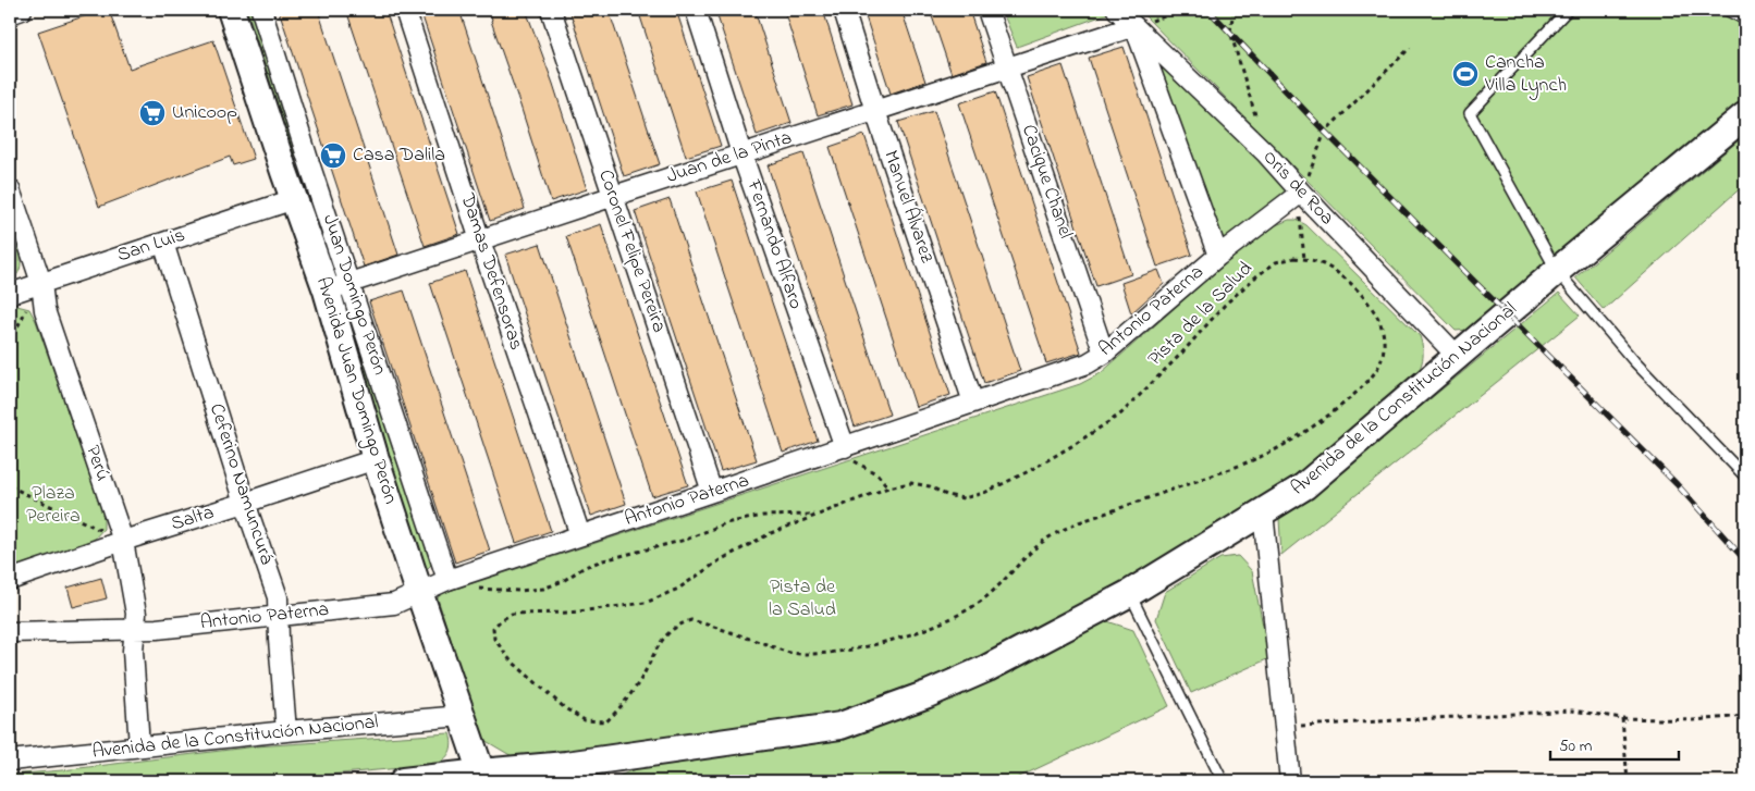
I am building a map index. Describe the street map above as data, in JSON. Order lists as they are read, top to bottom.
{
  "streets": {
    "main road": ["Avenida Juan Domingo Perón", "Avenida de la Constitución Nacional"],
    "street": [
      "Juan de la Pinta",
      "Cacique Chanel",
      "Oris de Roa",
      "Manuel Álvarez",
      "Fernando Alfaro",
      "San Luis",
      "Coronel Felipe Pereira",
      "Damas Defensoras",
      "Juan Domingo Perón",
      "Antonio Paterna",
      "Perú",
      "Ceferino Namuncurá",
      "Salta"
    ],
    "path": ["Pista de la Salud"]
  },
  "crossings": [
    ["Juan de la Pinta", "Cacique Chanel"],
    ["Juan de la Pinta", "Oris de Roa"],
    ["Juan de la Pinta", "Manuel Álvarez"],
    ["Juan de la Pinta", "Fernando Alfaro"],
    ["Juan de la Pinta", "Coronel Felipe Pereira"],
    ["Juan de la Pinta", "Damas Defensoras"],
    ["Juan de la Pinta", "Juan Domingo Perón"],
    ["Juan de la Pinta", "Avenida Juan Domingo Perón"],
    ["Cacique Chanel", "Antonio Paterna"],
    ["Oris de Roa", "Antonio Paterna"],
    ["Oris de Roa", "Avenida de la Constitución Nacional"],
    ["Manuel Álvarez", "Antonio Paterna"],
    ["Fernando Alfaro", "Antonio Paterna"],
    ["San Luis", "Avenida Juan Domingo Perón"],
    ["San Luis", "Perú"],
    ["San Luis", "Ceferino Namuncurá"],
    ["Coronel Felipe Pereira", "Antonio Paterna"],
    ["Damas Defensoras", "Antonio Paterna"],
    ["Juan Domingo Perón", "Antonio Paterna"],
    ["Juan Domingo Perón", "Avenida Juan Domingo Perón"],
    ["Antonio Paterna", "Avenida Juan Domingo Perón"],
    ["Antonio Paterna", "Perú"],
    ["Antonio Paterna", "Ceferino Namuncurá"],
    ["Avenida Juan Domingo Perón", "Avenida de la Constitución Nacional"],
    ["Avenida Juan Domingo Perón", "Salta"],
    ["Avenida de la Constitución Nacional", "Perú"],
    ["Avenida de la Constitución Nacional", "Ceferino Namuncurá"],
    ["Perú", "Salta"],
    ["Ceferino Namuncurá", "Salta"]
  ],
  "parks": ["Plaza Pereira", "Pista de la Salud"],
  "places": {
    "sports": ["Cancha Villa Lynch"],
    "supermarket": ["Unicoop", "Casa Dalila"]
  },
  "scale_bar": "50 m"
}
